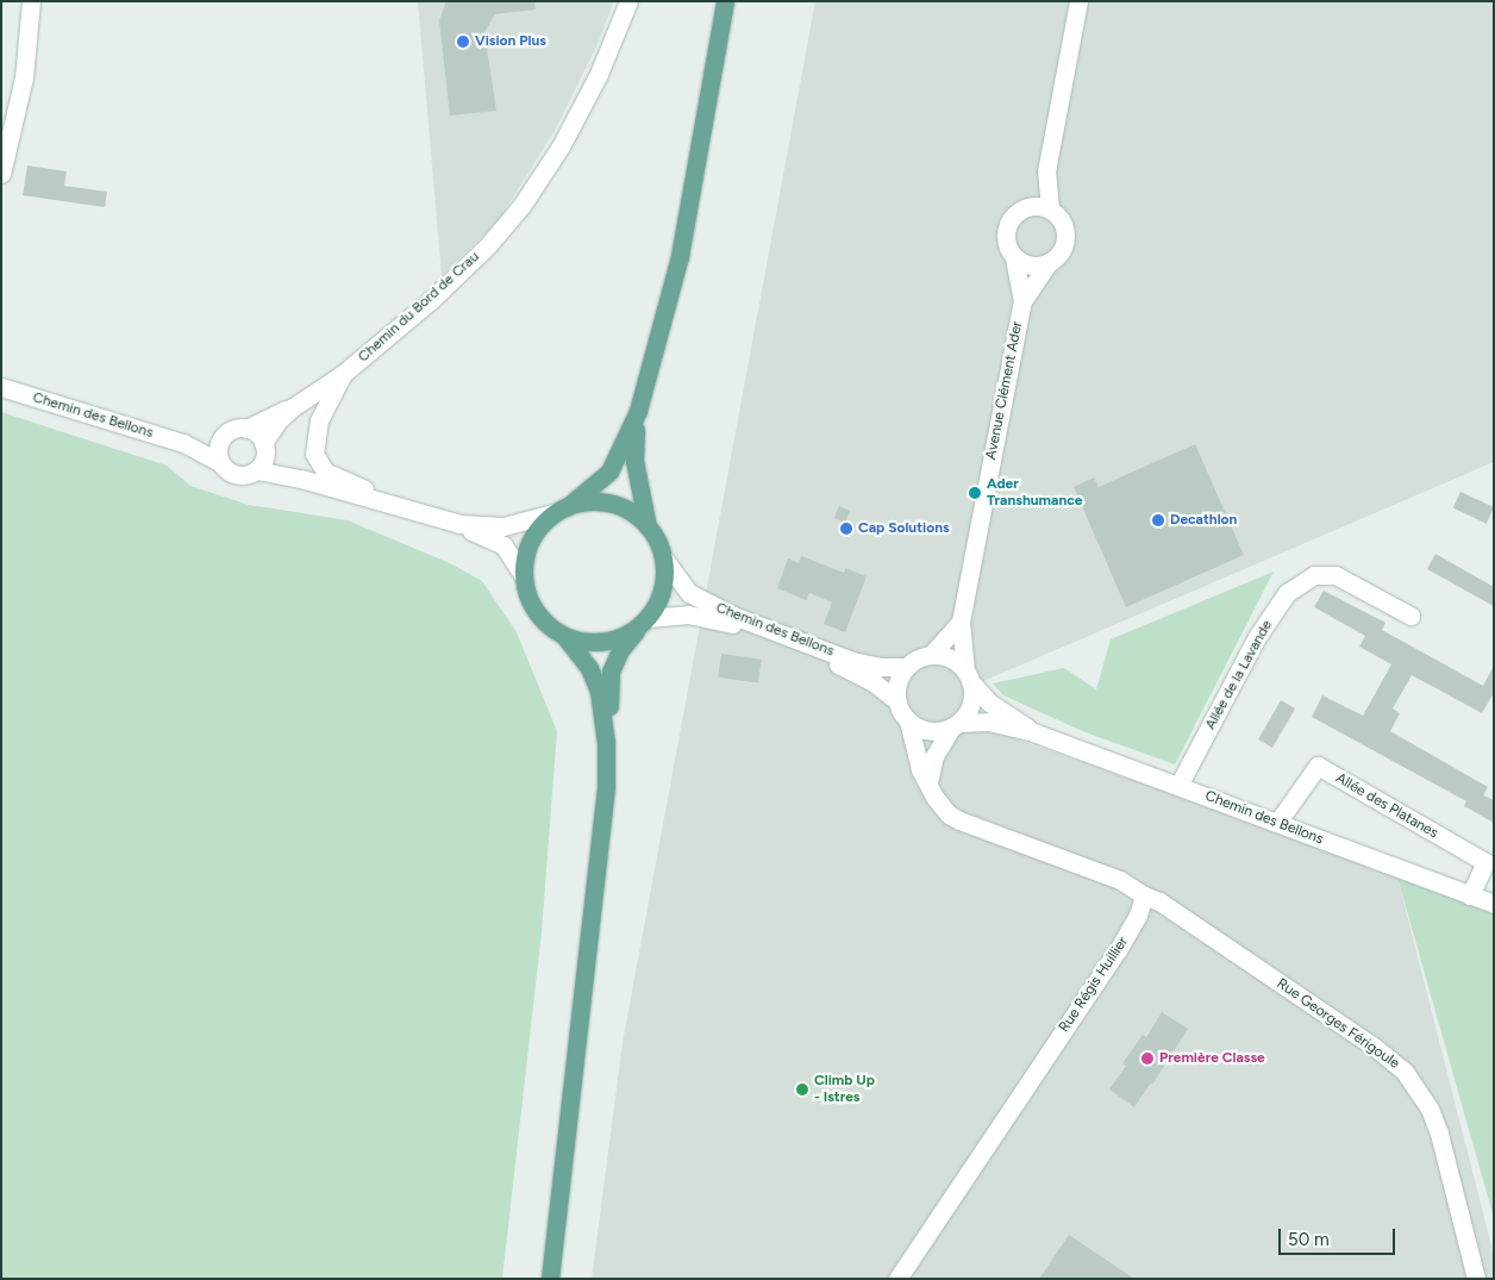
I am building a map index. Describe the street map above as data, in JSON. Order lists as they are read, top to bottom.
{
  "streets": {
    "street": [
      "Chemin du Bord de Crau",
      "Avenue Clément Ader",
      "Chemin des Bellons",
      "Allée de la Lavande",
      "Allée des Platanes",
      "Rue Régis Huillier",
      "Rue Georges Férigoule"
    ]
  },
  "crossings": [
    ["Avenue Clément Ader", "Chemin des Bellons"],
    ["Chemin des Bellons", "Allée de la Lavande"],
    ["Chemin des Bellons", "Allée des Platanes"],
    ["Rue Régis Huillier", "Rue Georges Férigoule"]
  ],
  "places": [
    "Vision Plus",
    "Ader Transhumance",
    "Decathlon",
    "Cap Solutions",
    "Première Classe",
    "Climb Up - Istres"
  ],
  "scale_bar": "50 m"
}
